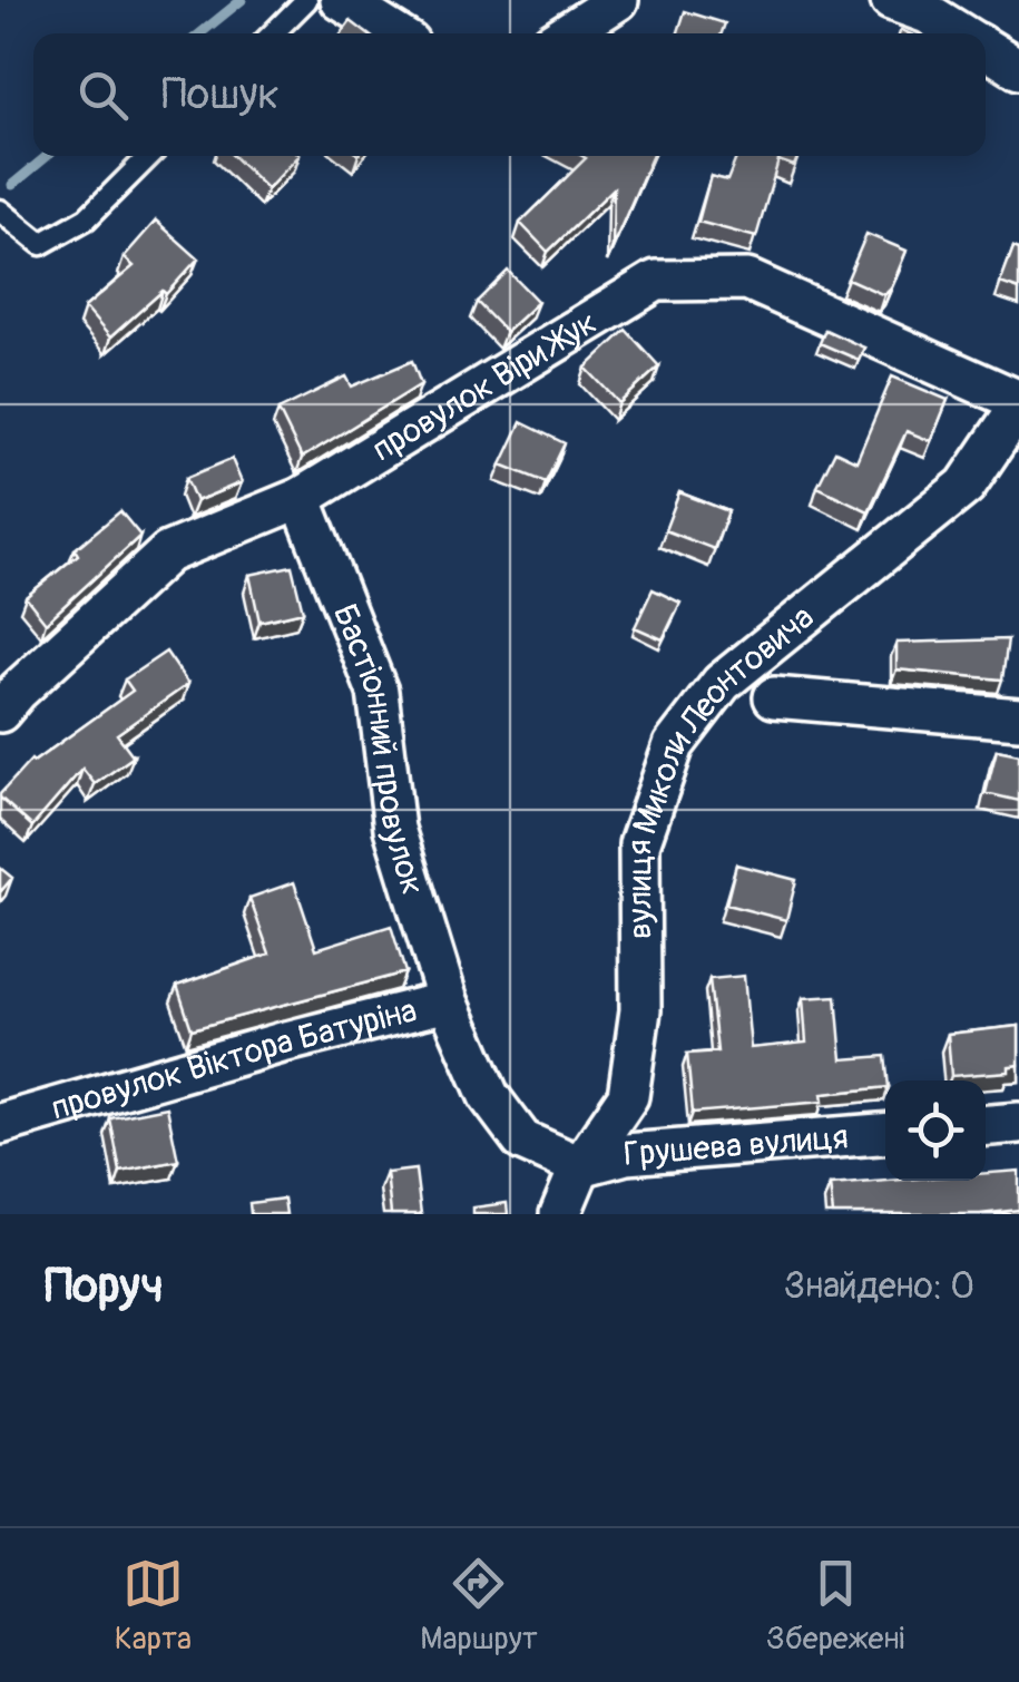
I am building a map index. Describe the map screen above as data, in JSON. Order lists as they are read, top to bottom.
{
  "streets": {
    "street": [
      "провулок Віри Жук",
      "Бастіонний провулок",
      "вулиця Миколи Леонтовича",
      "провулок Віктора Батуріна",
      "Грушева вулиця"
    ]
  },
  "crossings": [
    ["провулок Віри Жук", "Бастіонний провулок"],
    ["провулок Віри Жук", "вулиця Миколи Леонтовича"],
    ["Бастіонний провулок", "провулок Віктора Батуріна"],
    ["вулиця Миколи Леонтовича", "провулок Віктора Батуріна"],
    ["вулиця Миколи Леонтовича", "Грушева вулиця"],
    ["провулок Віктора Батуріна", "Грушева вулиця"]
  ],
  "page": {
    "search": "Пошук",
    "heading": ["Поруч", "Знайдено: 0"],
    "nav": ["Карта", "Маршрут", "Збережені"]
  }
}
